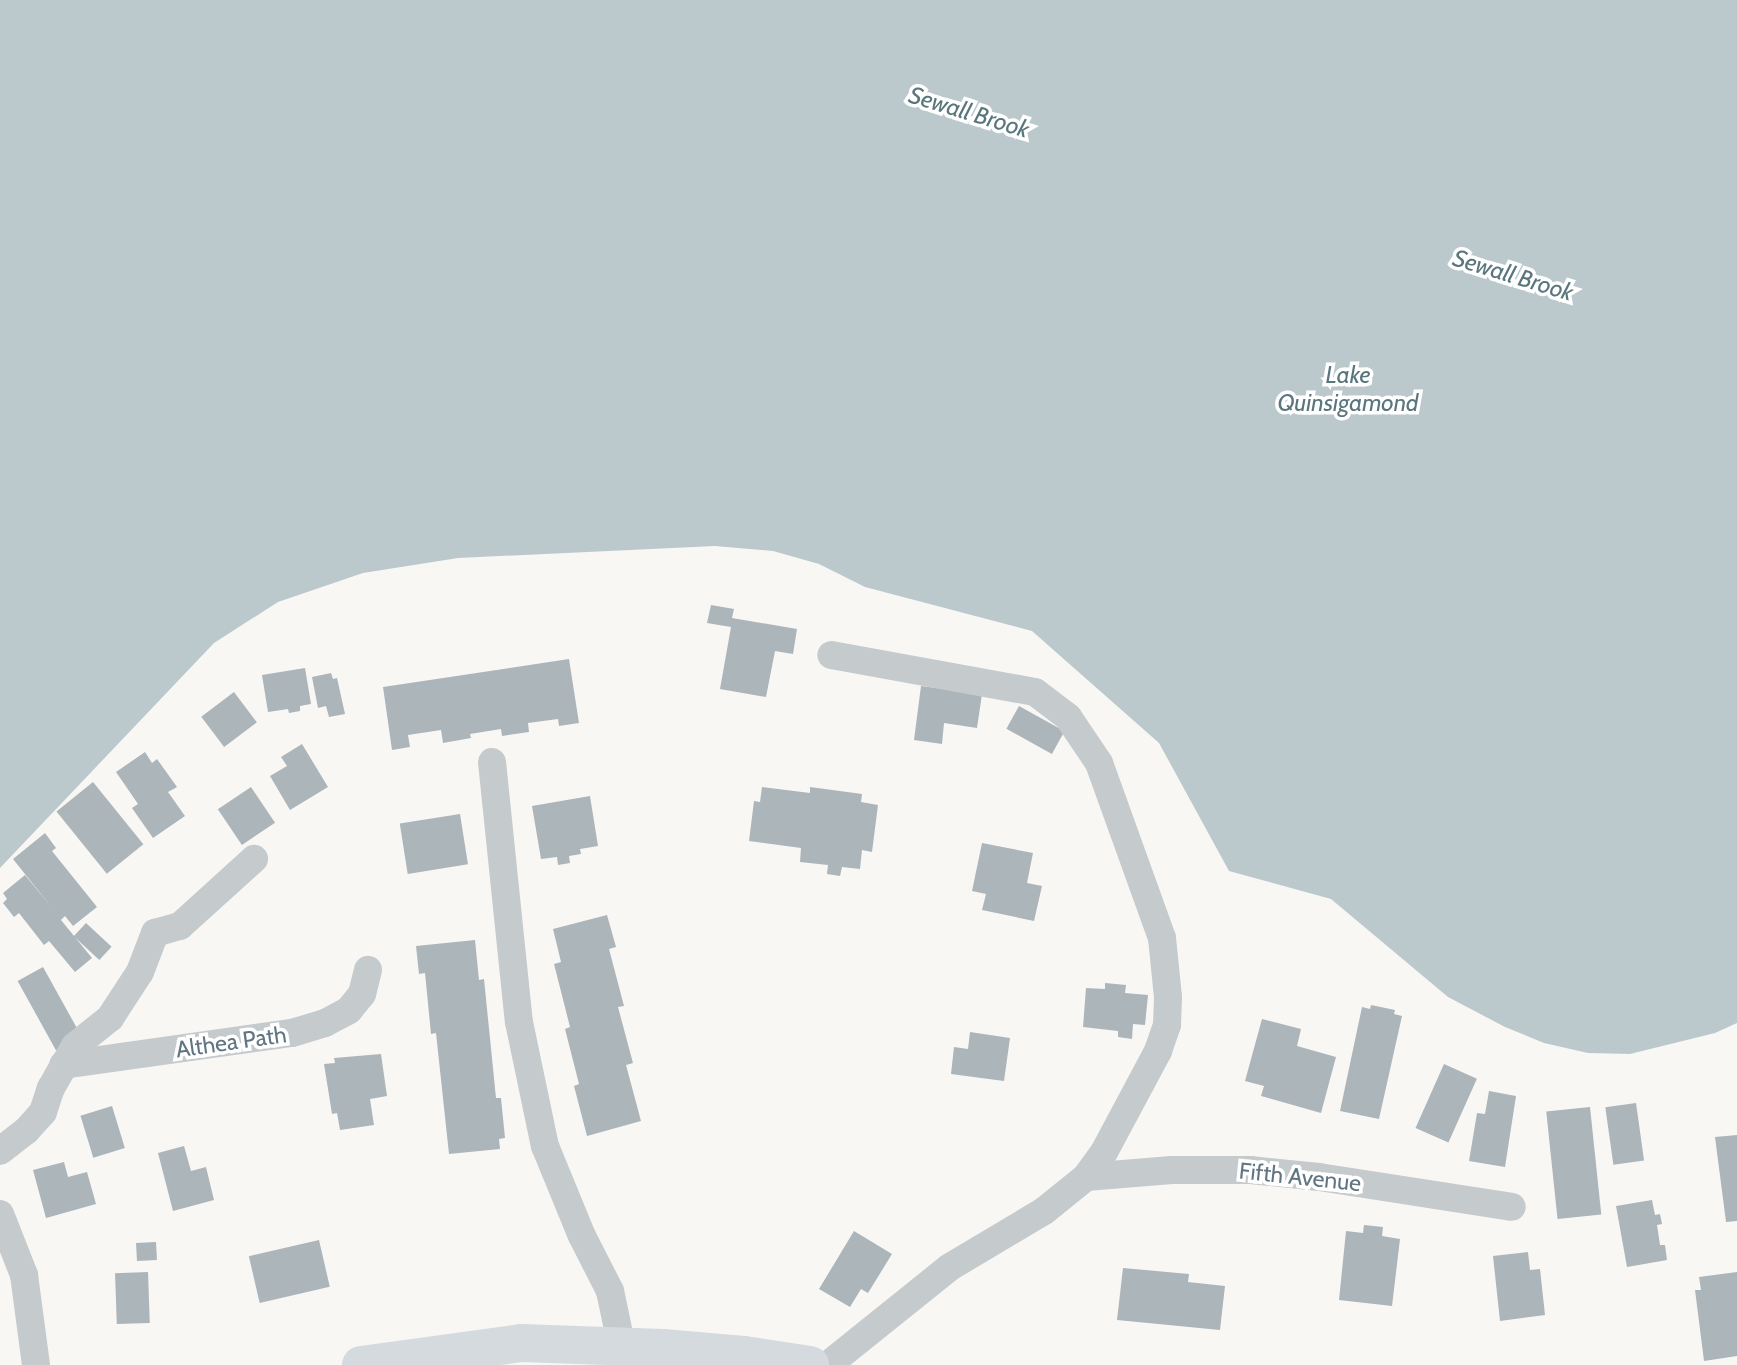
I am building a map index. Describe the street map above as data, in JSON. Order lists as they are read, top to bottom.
{
  "streets": {
    "street": ["Althea Path", "Fifth Avenue"]
  },
  "water": ["Sewall Brook", "Lake Quinsigamond"]
}
